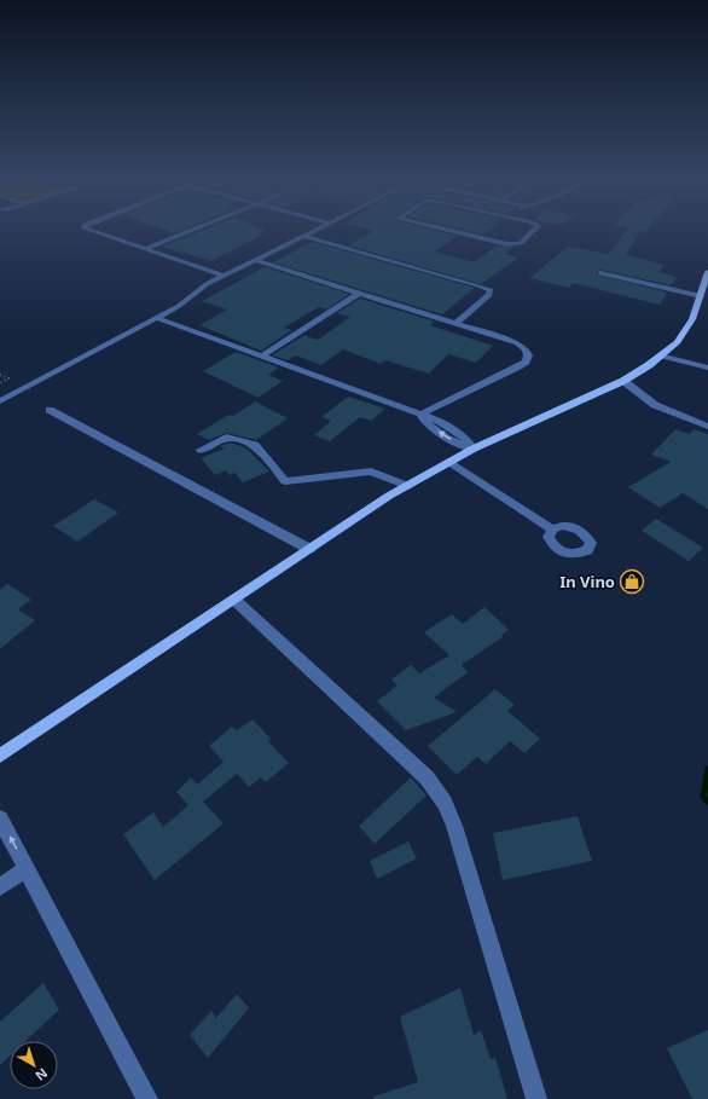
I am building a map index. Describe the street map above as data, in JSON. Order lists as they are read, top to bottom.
{
  "places": {
    "shop": ["In Vino"]
  },
  "north": "bottom right"
}
